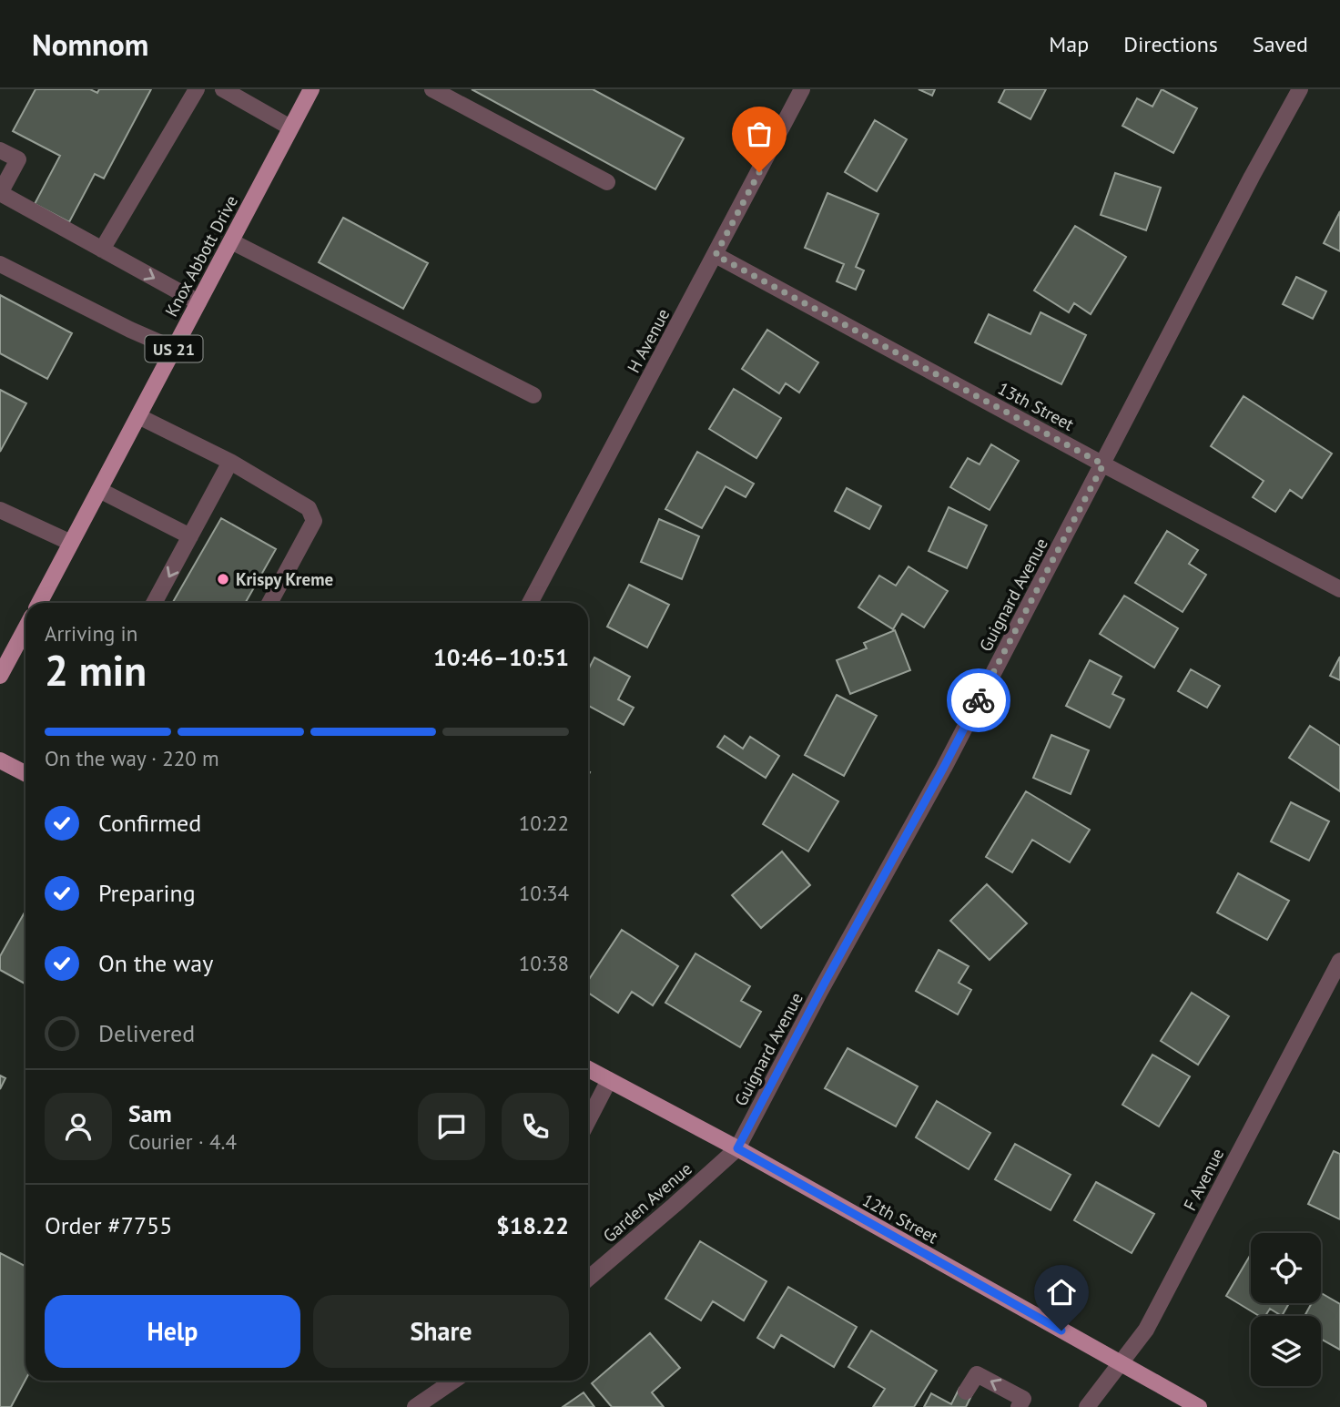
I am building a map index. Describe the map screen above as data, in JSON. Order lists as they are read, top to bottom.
{
  "streets": {
    "main road": ["Knox Abbott Drive", "US 21", "12th Street"],
    "street": [
      "H Avenue",
      "13th Street",
      "Guignard Avenue",
      "F Avenue",
      "Garden Avenue"
    ]
  },
  "crossings": [
    ["H Avenue", "13th Street"],
    ["13th Street", "Guignard Avenue"],
    ["Guignard Avenue", "Garden Avenue"],
    ["Guignard Avenue", "12th Street"],
    ["F Avenue", "12th Street"],
    ["Garden Avenue", "12th Street"]
  ],
  "places": ["Krispy Kreme"],
  "page": {
    "header": "Nomnom",
    "nav": ["Map", "Directions", "Saved"],
    "heading": ["2 min", "Arriving in", "10:46–10:51"],
    "panel": [
      "Sam",
      "Courier · 4.4",
      "Order #7755",
      "$18.22"
    ],
    "bar": "On the way · 220 m",
    "list": [
      ["Confirmed", "10:22"],
      ["Preparing", "10:34"],
      ["On the way", "10:38"],
      "Delivered"
    ],
    "buttons": ["Help", "Share"]
  }
}
